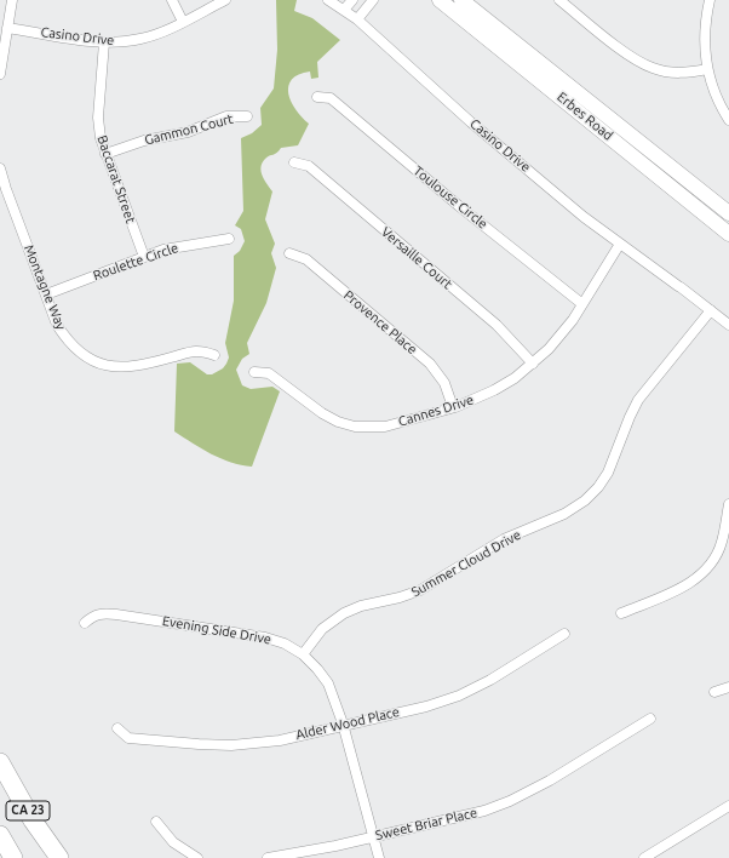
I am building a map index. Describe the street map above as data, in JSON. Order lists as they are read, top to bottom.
{
  "streets": {
    "highway": ["CA 23"],
    "main road": ["Erbes Road"],
    "street": [
      "Casino Drive",
      "Gammon Court",
      "Baccarat Street",
      "Toulouse Circle",
      "Versaille Court",
      "Roulette Circle",
      "Montagne Way",
      "Provence Place",
      "Cannes Drive",
      "Summer Cloud Drive",
      "Evening Side Drive",
      "Alder Wood Place",
      "Sweet Briar Place"
    ]
  },
  "crossings": [
    ["Casino Drive", "Baccarat Street"],
    ["Casino Drive", "Cannes Drive"],
    ["Casino Drive", "Summer Cloud Drive"],
    ["Gammon Court", "Baccarat Street"],
    ["Baccarat Street", "Roulette Circle"],
    ["Toulouse Circle", "Cannes Drive"],
    ["Versaille Court", "Cannes Drive"],
    ["Roulette Circle", "Montagne Way"],
    ["Provence Place", "Cannes Drive"],
    ["Summer Cloud Drive", "Evening Side Drive"],
    ["Evening Side Drive", "Alder Wood Place"],
    ["Evening Side Drive", "Sweet Briar Place"]
  ]
}
